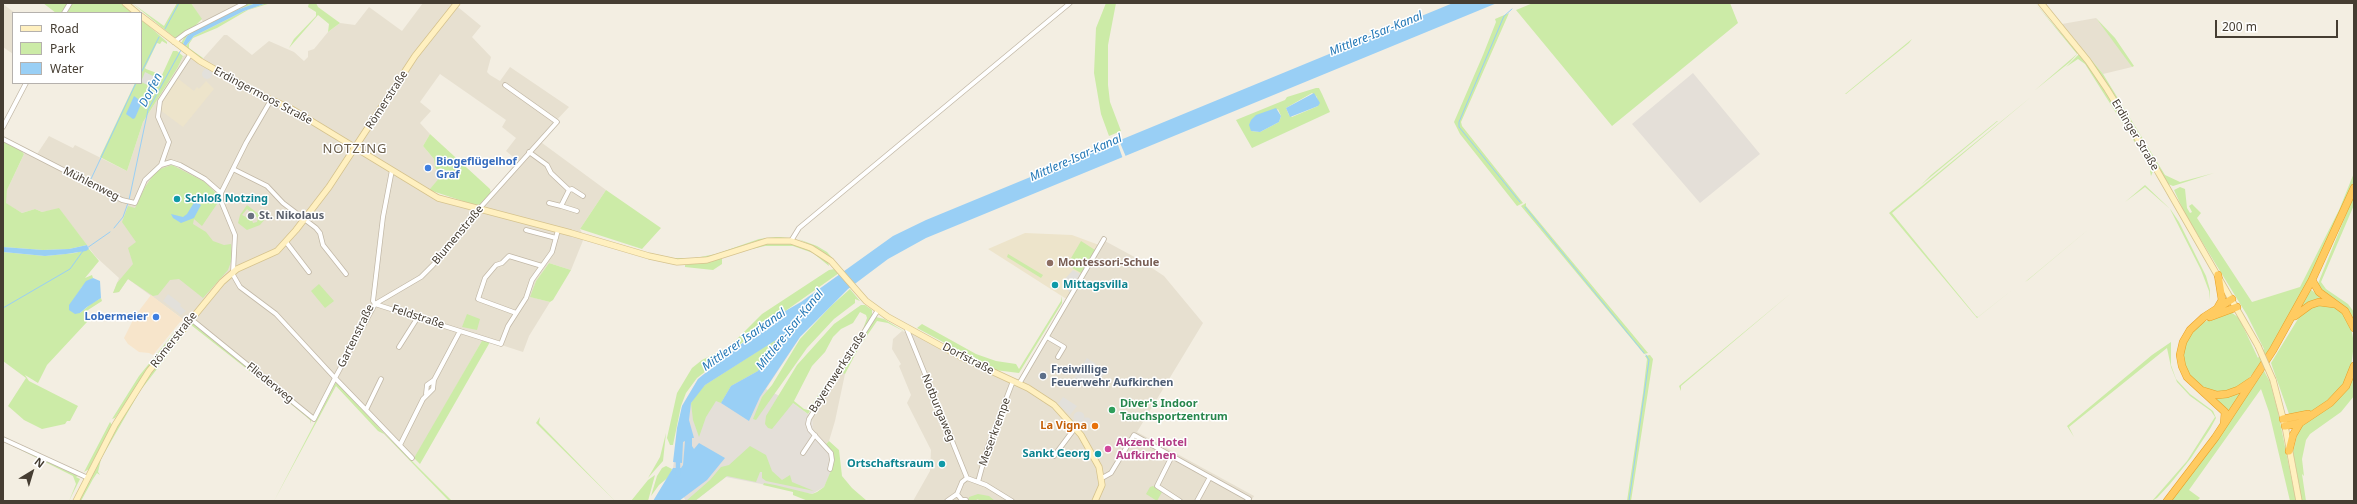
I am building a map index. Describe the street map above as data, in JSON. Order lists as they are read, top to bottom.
{
  "streets": {
    "street": [
      "Erdingermoos Straße",
      "Römerstraße",
      "Erdinger Straße",
      "Mühlenweg",
      "Blumenstraße",
      "Feldstraße",
      "Gartenstraße",
      "Dorfstraße",
      "Bayernwerkstraße",
      "Fliederweg",
      "Notburgaweg",
      "Meserkrempe"
    ]
  },
  "crossings": [
    ["Erdingermoos Straße", "Römerstraße"],
    ["Erdingermoos Straße", "Mühlenweg"],
    ["Erdingermoos Straße", "Blumenstraße"],
    ["Erdingermoos Straße", "Gartenstraße"],
    ["Erdingermoos Straße", "Dorfstraße"],
    ["Römerstraße", "Gartenstraße"],
    ["Römerstraße", "Fliederweg"],
    ["Blumenstraße", "Feldstraße"],
    ["Blumenstraße", "Gartenstraße"],
    ["Feldstraße", "Gartenstraße"],
    ["Gartenstraße", "Fliederweg"],
    ["Dorfstraße", "Bayernwerkstraße"],
    ["Dorfstraße", "Notburgaweg"],
    ["Dorfstraße", "Meserkrempe"]
  ],
  "districts": ["NOTZING"],
  "water": ["Mittlere-Isar-Kanal", "Dorfen", "Mittlerer Isarkanal"],
  "places": [
    "Biogeflügelhof Graf",
    "Schloß Notzing",
    "St. Nikolaus",
    "Montessori-Schule",
    "Mittagsvilla",
    "Lobermeier",
    "Freiwillige Feuerwehr Aufkirchen",
    "Diver's Indoor Tauchsportzentrum",
    "La Vigna",
    "Akzent Hotel Aufkirchen",
    "Sankt Georg",
    "Ortschaftsraum"
  ],
  "legend": ["Road", "Park", "Water"],
  "scale_bar": "200 m",
  "north": "top right"
}
